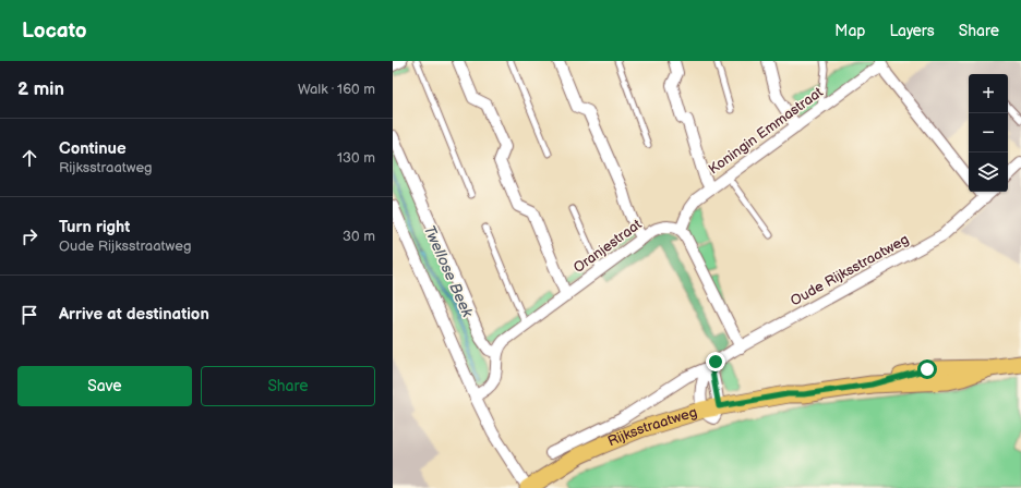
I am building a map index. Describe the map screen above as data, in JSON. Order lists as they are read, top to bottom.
{
  "streets": {
    "main road": ["Rijksstraatweg"],
    "street": ["Koningin Emmastraat", "Oranjestraat", "Oude Rijksstraatweg"]
  },
  "crossings": [
    ["Koningin Emmastraat", "Oranjestraat"],
    ["Oude Rijksstraatweg", "Rijksstraatweg"]
  ],
  "water": ["Twellose Beek"],
  "page": {
    "header": "Locato",
    "nav": ["Map", "Layers", "Share"],
    "heading": ["2 min", "Walk · 160 m"],
    "map_buttons": ["+", "−"],
    "list": [
      ["Continue", "Rijksstraatweg", "130 m"],
      ["Turn right", "Oude Rijksstraatweg", "30 m"],
      "Arrive at destination"
    ],
    "buttons": ["Save", "Share"]
  }
}
